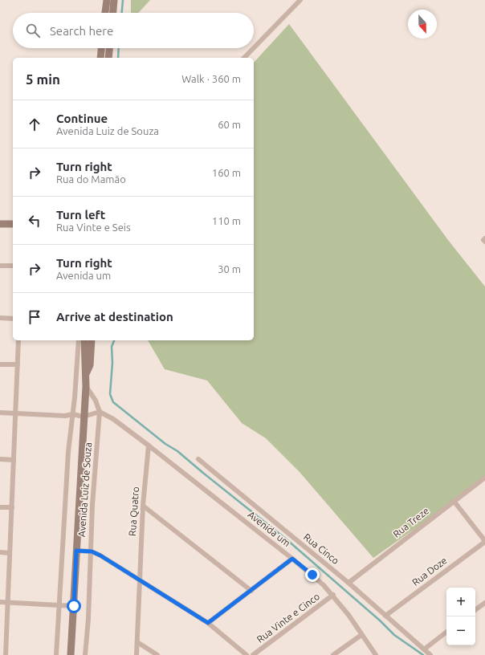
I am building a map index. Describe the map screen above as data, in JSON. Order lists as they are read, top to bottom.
{
  "streets": {
    "main road": ["Avenida Luiz de Souza"],
    "street": [
      "Rua Quatro",
      "Rua Treze",
      "Avenida um",
      "Rua Cinco",
      "Rua Doze",
      "Rua Vinte e Cinco"
    ]
  },
  "crossings": [
    ["Rua Quatro", "Avenida um"],
    ["Rua Treze", "Rua Cinco"],
    ["Avenida um", "Rua Vinte e Cinco"],
    ["Rua Cinco", "Rua Doze"]
  ],
  "north": "bottom",
  "page": {
    "search": "Search here",
    "heading": ["5 min", "Walk · 360 m"],
    "list": [
      ["Continue", "Avenida Luiz de Souza", "60 m"],
      ["Turn right", "Rua do Mamão", "160 m"],
      ["Turn left", "Rua Vinte e Seis", "110 m"],
      ["Turn right", "Avenida um", "30 m"],
      "Arrive at destination"
    ],
    "map_buttons": ["+", "−"]
  }
}
